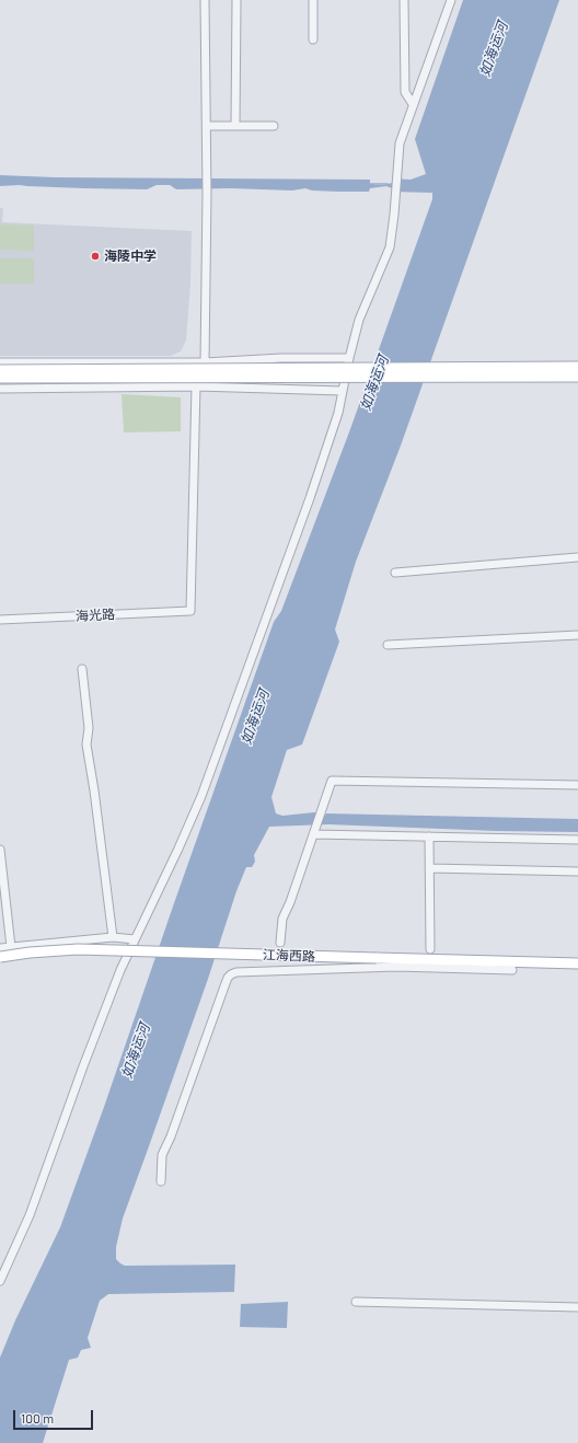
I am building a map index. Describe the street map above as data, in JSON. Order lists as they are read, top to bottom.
{
  "streets": {
    "main road": ["江海西路"],
    "street": ["海光路"]
  },
  "water": ["如海运河"],
  "places": ["海陵中学"],
  "scale_bar": "100 m"
}
